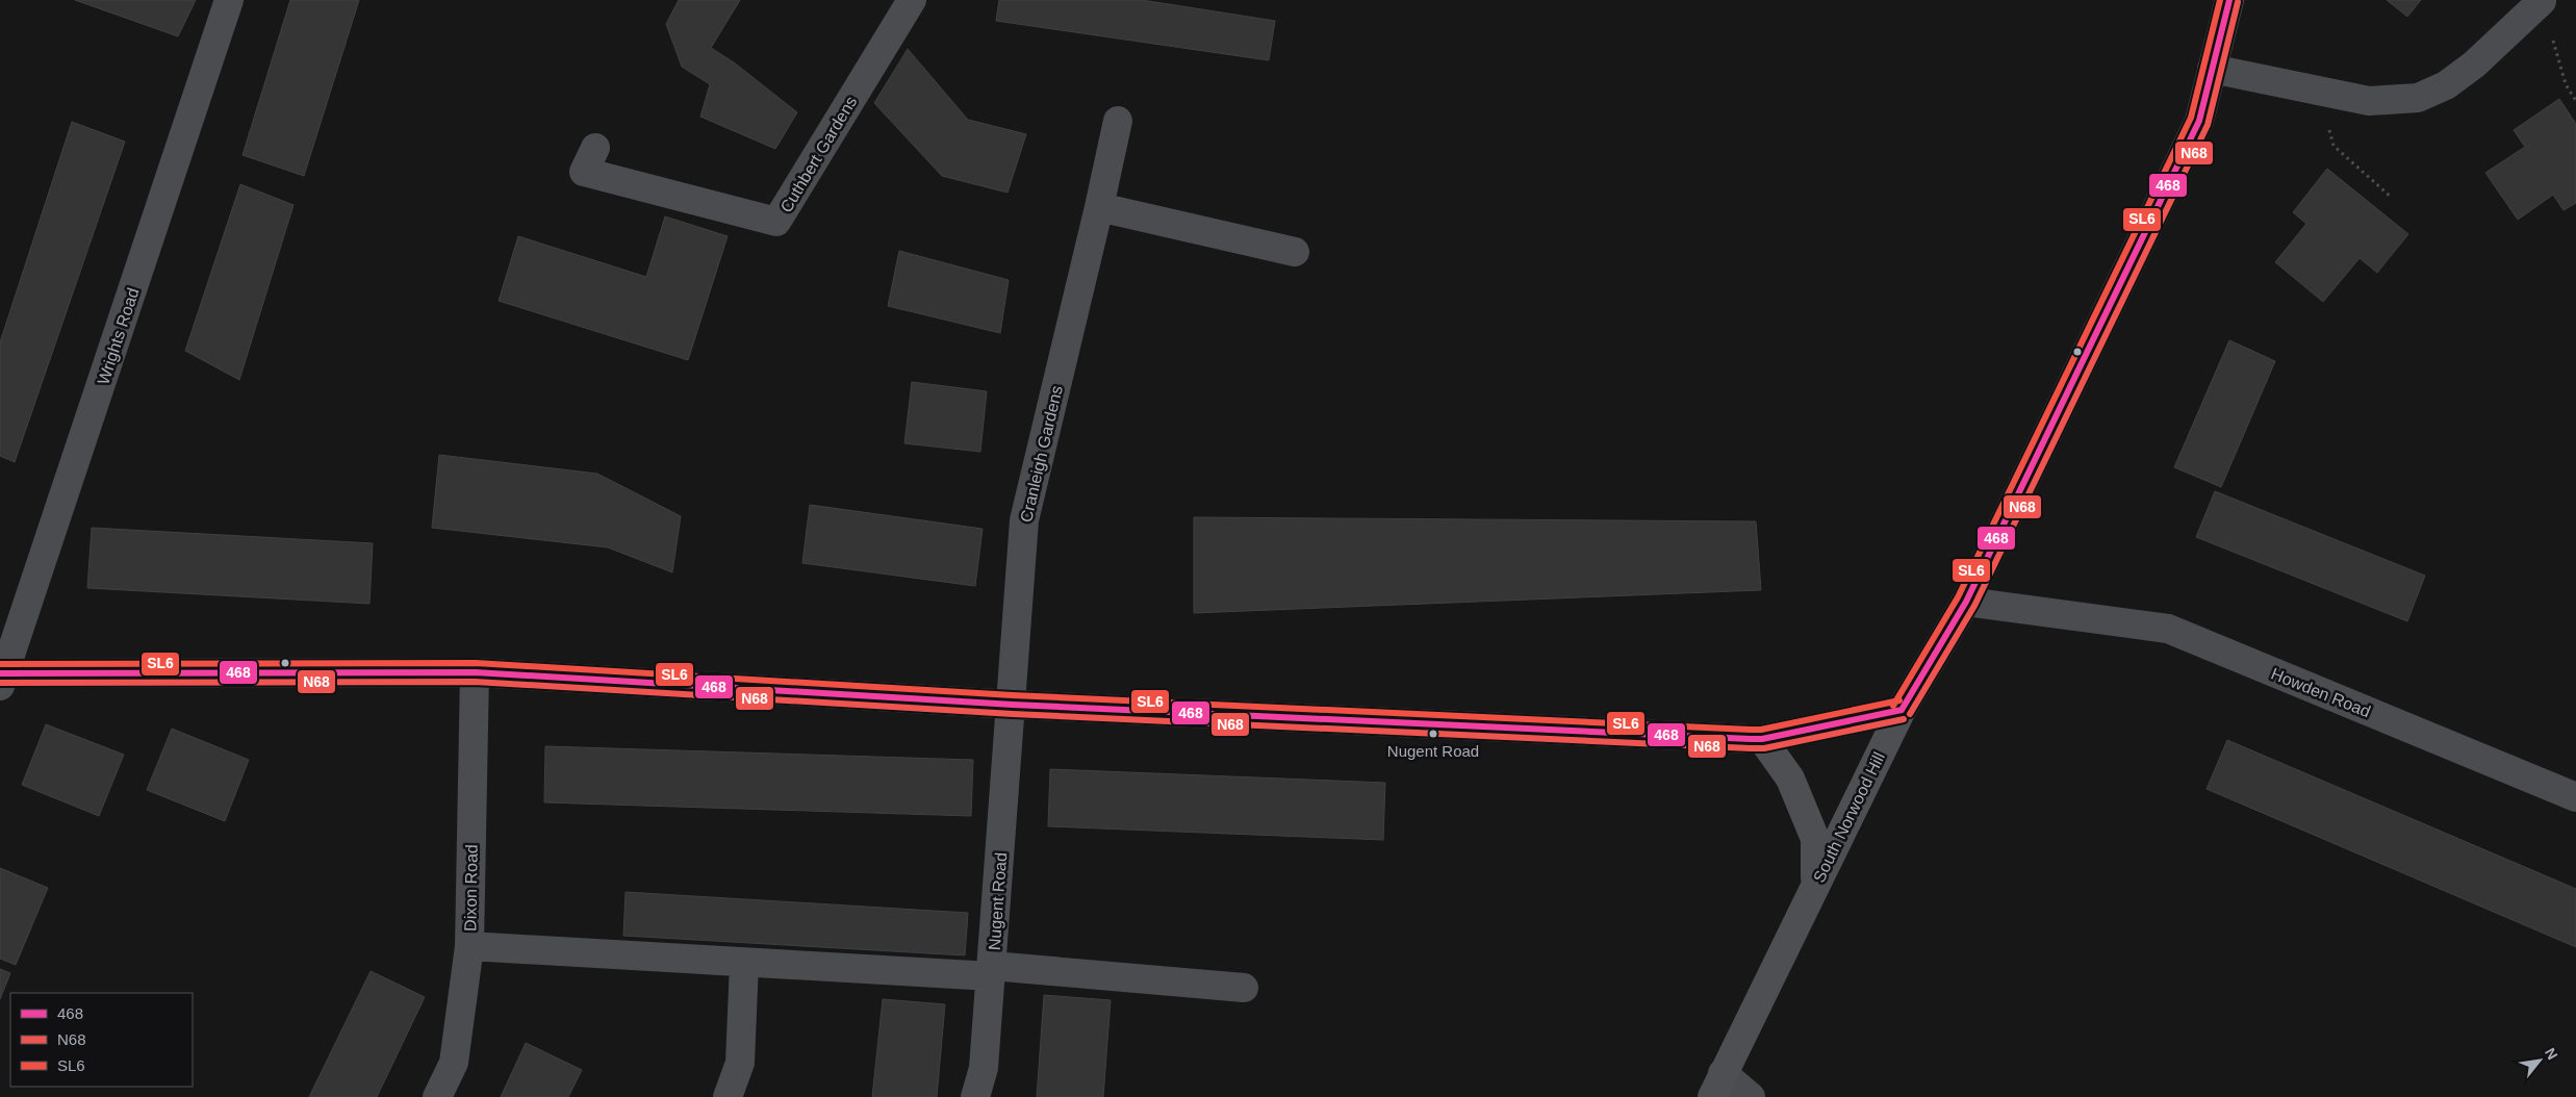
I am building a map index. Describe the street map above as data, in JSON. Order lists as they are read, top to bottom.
{
  "streets": {
    "main road": ["South Norwood Hill"],
    "street": [
      "Cuthbert Gardens",
      "Wrights Road",
      "Cranleigh Gardens",
      "Howden Road",
      "Dixon Road",
      "Nugent Road"
    ]
  },
  "crossings": [
    ["Cranleigh Gardens", "Nugent Road"],
    ["Howden Road", "South Norwood Hill"]
  ],
  "places": ["Nugent Road"],
  "lines": ["transit line 468", "transit line SL6", "transit line N68"],
  "legend": ["468", "N68", "SL6"],
  "north": "top right"
}
